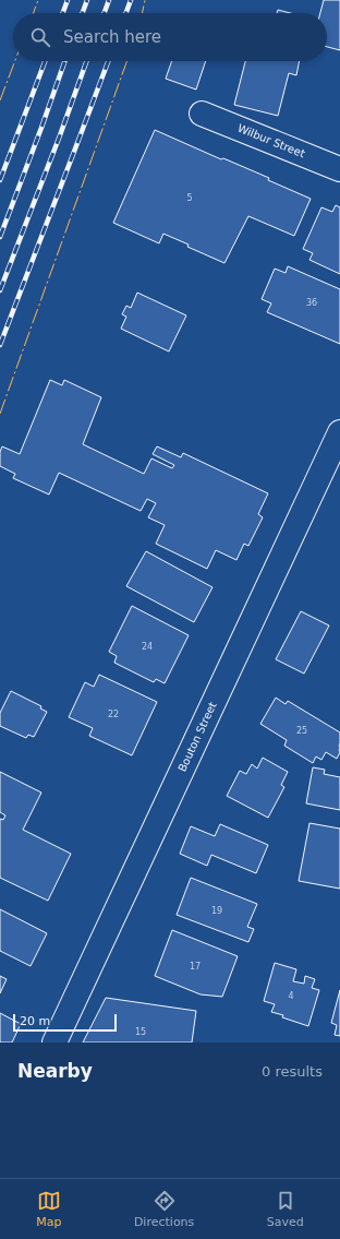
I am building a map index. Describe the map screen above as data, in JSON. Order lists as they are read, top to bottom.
{
  "streets": {
    "street": ["Wilbur Street", "Bouton Street"]
  },
  "house_numbers": [
    "5",
    "36",
    "24",
    "22",
    "25",
    "19",
    "17",
    "4",
    "15"
  ],
  "scale_bar": "20 m",
  "page": {
    "search": "Search here",
    "scale": "20 m",
    "heading": ["Nearby", "0 results"],
    "nav": ["Map", "Directions", "Saved"]
  }
}
